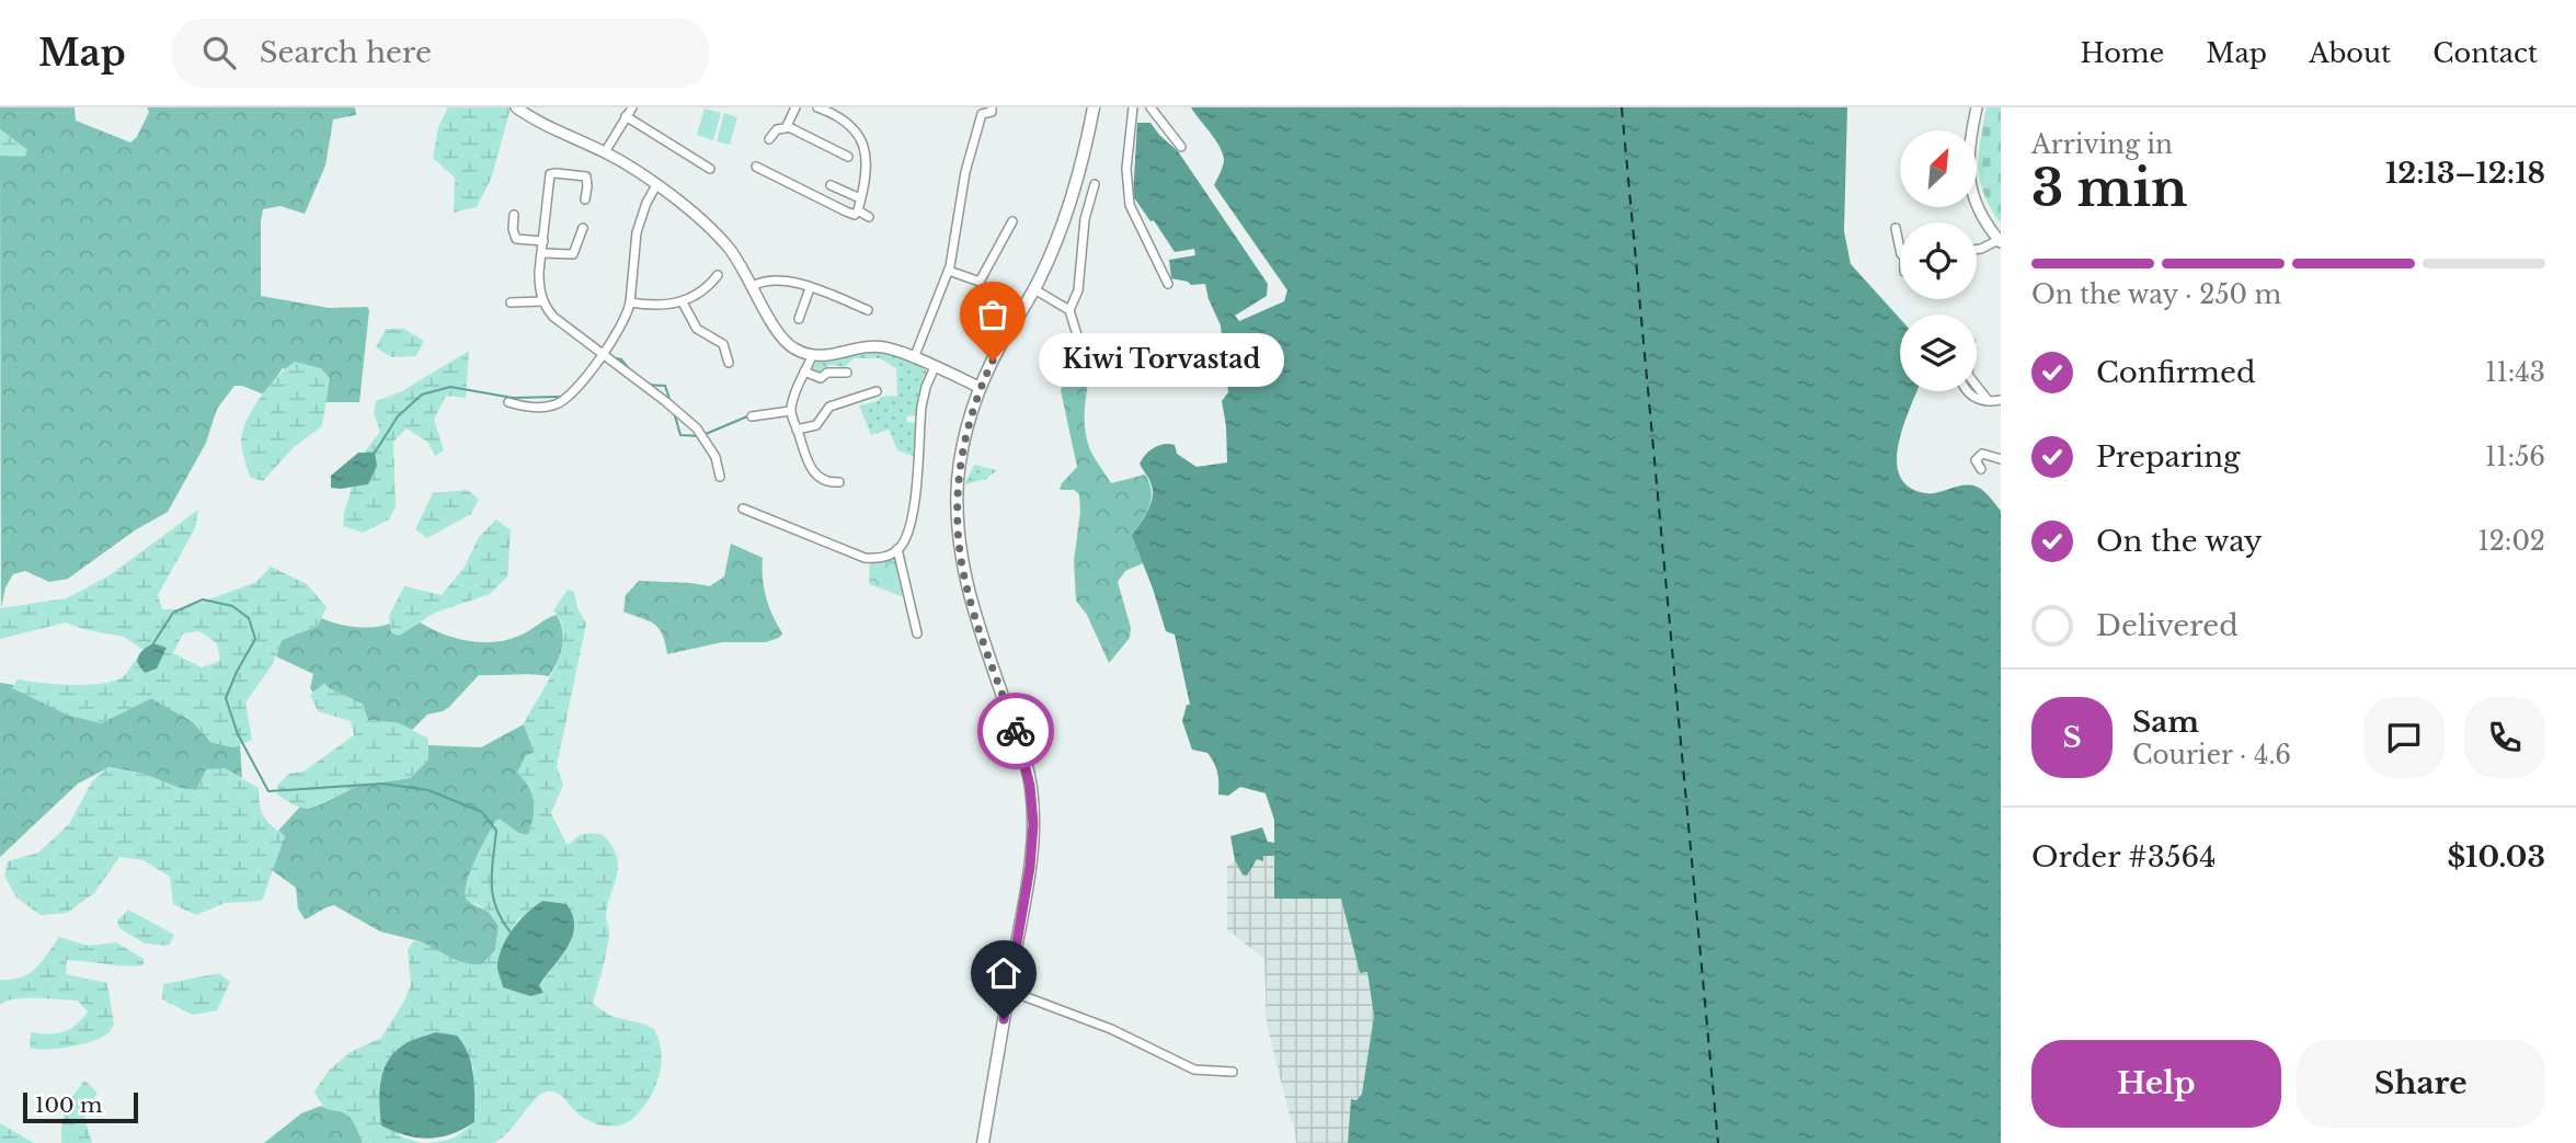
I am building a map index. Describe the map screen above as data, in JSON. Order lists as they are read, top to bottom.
{
  "places": ["Kiwi Torvastad"],
  "scale_bar": "100 m",
  "north": "top right",
  "page": {
    "header": "Map",
    "search": "Search here",
    "nav": [
      "Home",
      "Map",
      "About",
      "Contact"
    ],
    "heading": ["3 min", "Arriving in", "12:13–12:18"],
    "panel": [
      "Sam",
      "Courier · 4.6",
      "Order #3564",
      "$10.03"
    ],
    "bar": "On the way · 250 m",
    "list": [
      ["Confirmed", "11:43"],
      ["Preparing", "11:56"],
      ["On the way", "12:02"],
      "Delivered"
    ],
    "bubble": "Kiwi Torvastad",
    "round": "S",
    "buttons": ["Help", "Share"],
    "scale": "100 m"
  }
}
